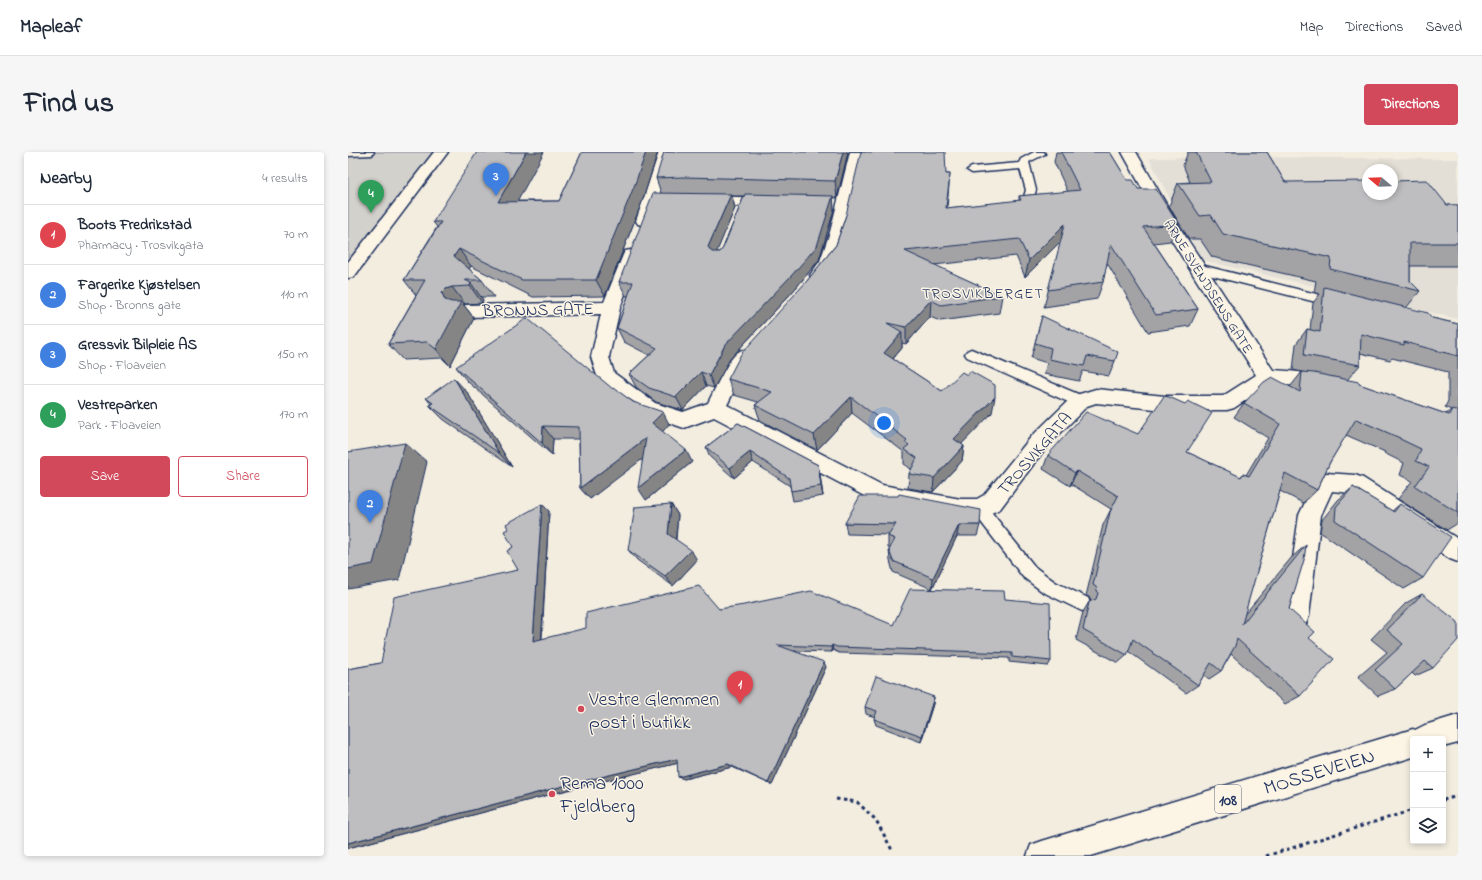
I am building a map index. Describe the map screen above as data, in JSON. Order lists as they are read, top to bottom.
{
  "streets": {
    "street": [
      "ARNE SVENDSENS GATE",
      "BRONNS GATE",
      "TROSVIKGATA",
      "MOSSEVEIEN",
      "108"
    ]
  },
  "crossings": [
    ["ARNE SVENDSENS GATE", "TROSVIKGATA"]
  ],
  "districts": ["TROSVIKBERGET"],
  "places": ["Vestre Glemmen post i butikk", "Rema 1000 Fjeldberg"],
  "north": "left",
  "page": {
    "header": "Mapleaf",
    "nav": ["Map", "Directions", "Saved"],
    "title": "Find us",
    "buttons": [
      "Directions",
      ["Save", "Share"]
    ],
    "heading": ["Nearby", "4 results"],
    "pins": [
      "3",
      "4",
      "2",
      "1"
    ],
    "list": [
      {
        "mark": "1",
        "name": "Boots Fredrikstad",
        "note": "Pharmacy · Trosvikgata",
        "value": "70 m"
      },
      {
        "mark": "2",
        "name": "Fargerike Kjøstelsen",
        "note": "Shop · Bronns gate",
        "value": "110 m"
      },
      {
        "mark": "3",
        "name": "Gressvik Bilpleie AS",
        "note": "Shop · Floaveien",
        "value": "150 m"
      },
      {
        "mark": "4",
        "name": "Vestreparken",
        "note": "Park · Floaveien",
        "value": "170 m"
      }
    ],
    "map_buttons": ["+", "−"]
  }
}
